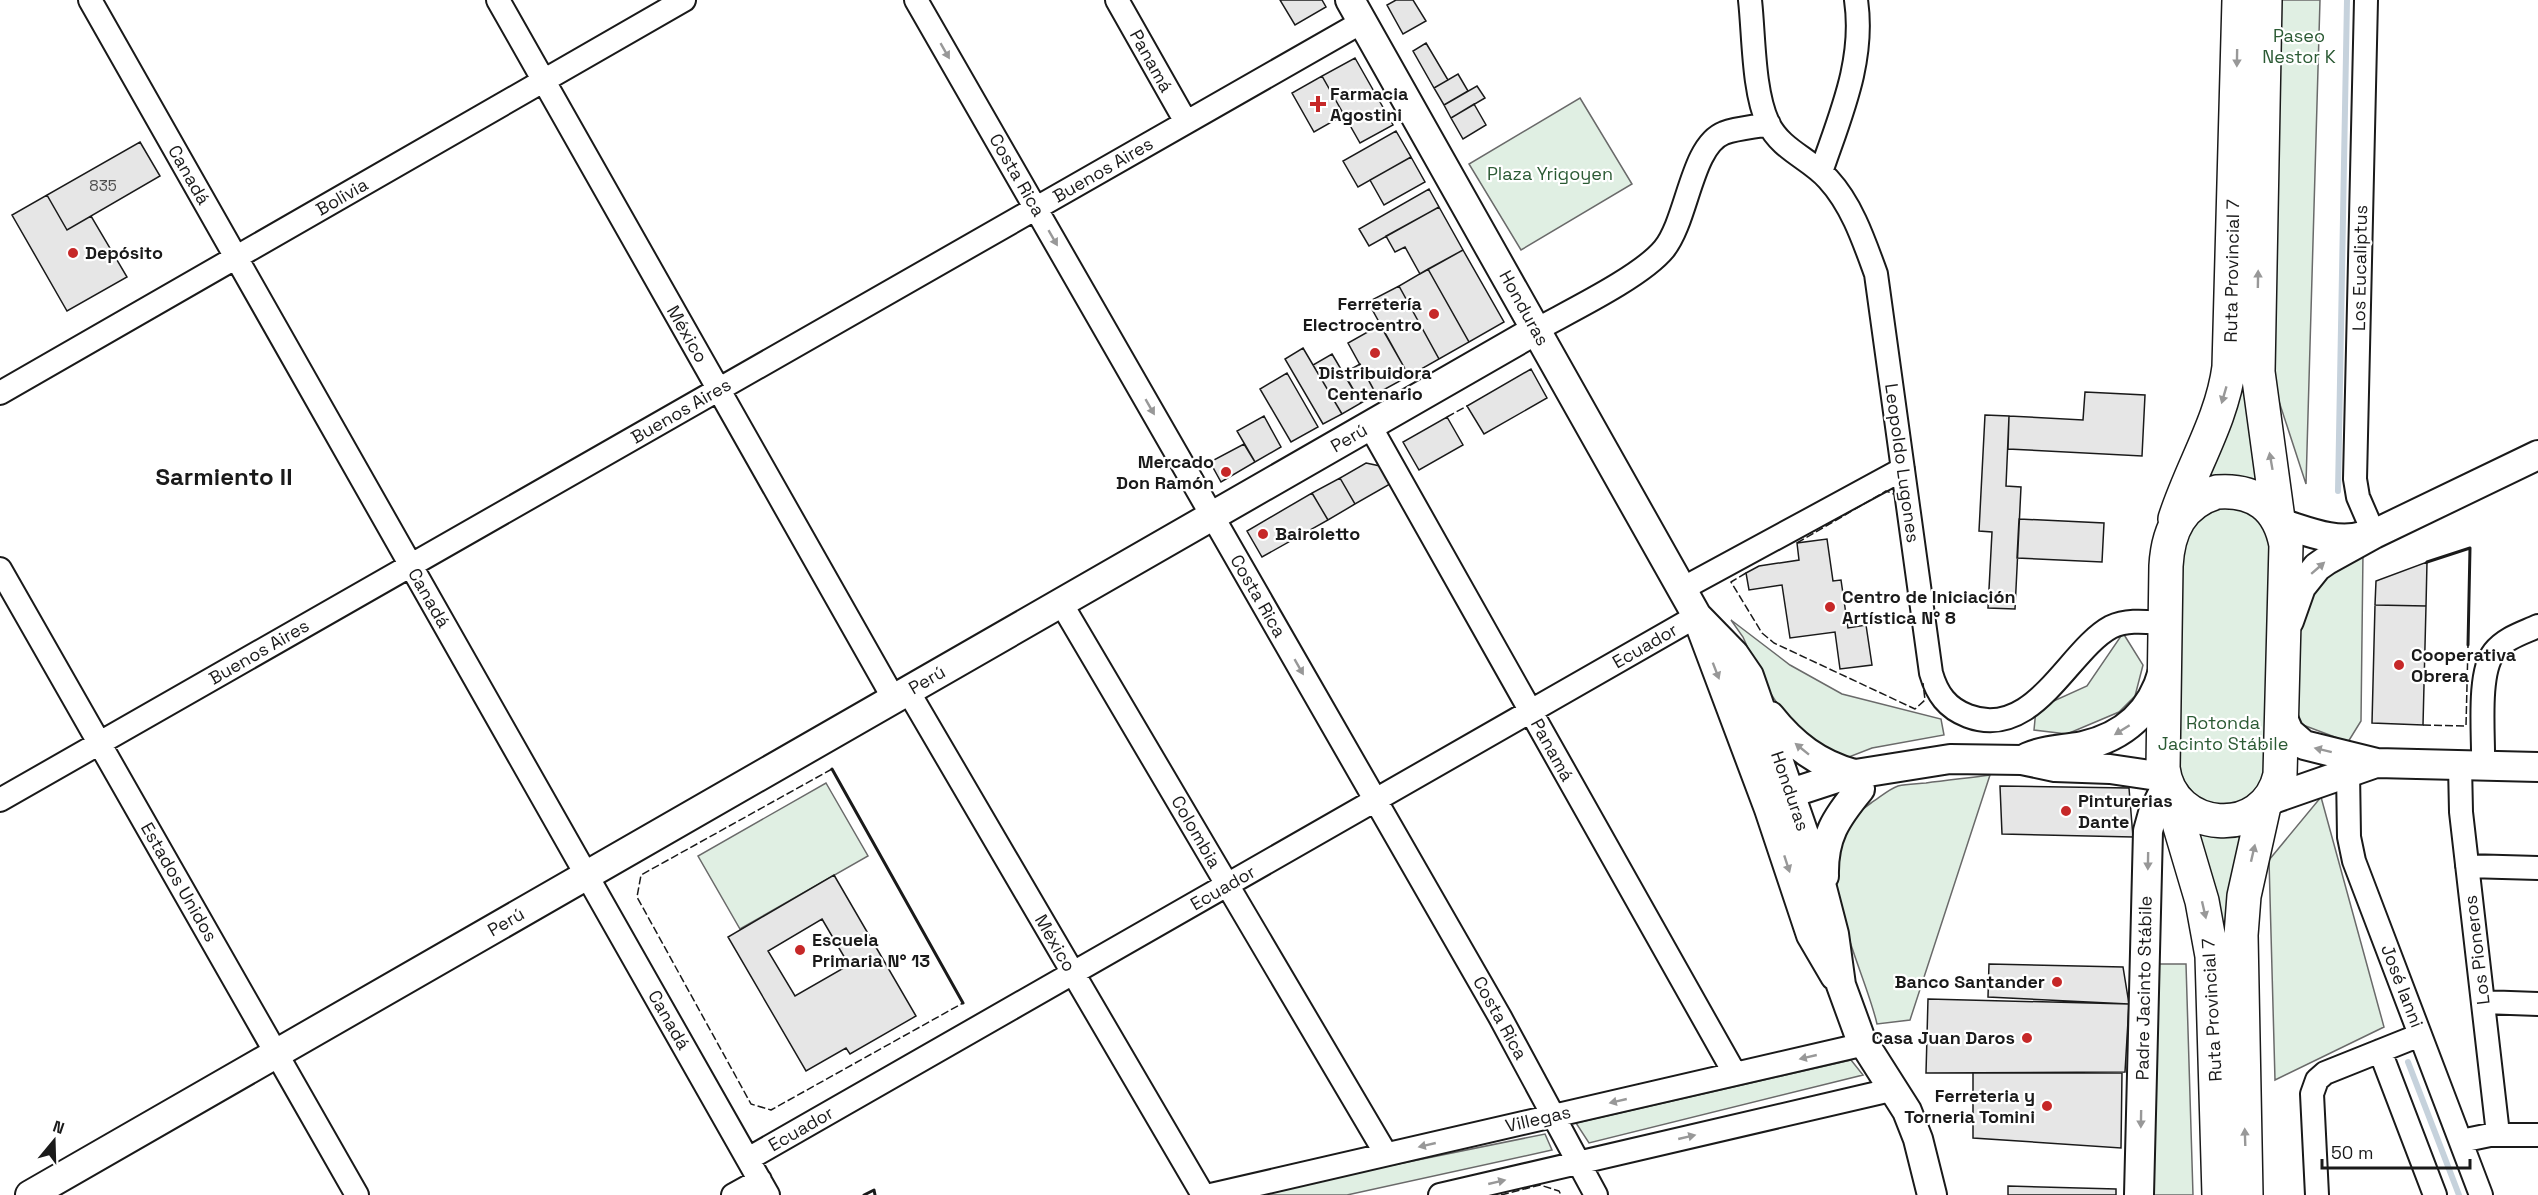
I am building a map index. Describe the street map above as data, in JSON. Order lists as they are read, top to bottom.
{
  "streets": {
    "highway": ["Ruta Provincial 7"],
    "main road": ["Honduras", "Perú", "Padre Jacinto Stábile"],
    "street": [
      "Panamá",
      "Buenos Aires",
      "Canadá",
      "Costa Rica",
      "Bolivia",
      "Los Eucaliptus",
      "México",
      "Leopoldo Lugones",
      "Ecuador",
      "Colombia",
      "Estados Unidos",
      "Los Pioneros",
      "José Ianni",
      "Villegas"
    ]
  },
  "crossings": [
    ["Panamá", "Buenos Aires"],
    ["Panamá", "Perú"],
    ["Panamá", "Ecuador"],
    ["Panamá", "Villegas"],
    ["Buenos Aires", "Canadá"],
    ["Buenos Aires", "Costa Rica"],
    ["Buenos Aires", "Honduras"],
    ["Buenos Aires", "México"],
    ["Buenos Aires", "Estados Unidos"],
    ["Canadá", "Bolivia"],
    ["Canadá", "Perú"],
    ["Canadá", "Ecuador"],
    ["Costa Rica", "Perú"],
    ["Costa Rica", "Ecuador"],
    ["Costa Rica", "Villegas"],
    ["Bolivia", "México"],
    ["Ruta Provincial 7", "Padre Jacinto Stábile"],
    ["Honduras", "Perú"],
    ["Honduras", "Ecuador"],
    ["Honduras", "Villegas"],
    ["México", "Perú"],
    ["México", "Ecuador"],
    ["Perú", "Leopoldo Lugones"],
    ["Perú", "Colombia"],
    ["Perú", "Estados Unidos"],
    ["Ecuador", "Colombia"],
    ["Colombia", "Villegas"]
  ],
  "one_way": ["Costa Rica", "Padre Jacinto Stábile"],
  "districts": ["Sarmiento II"],
  "parks": ["Paseo Nestor K", "Plaza Yrigoyen", "Rotonda Jacinto Stábile"],
  "places": {
    "health": ["Farmacia Agostini"],
    "other": [
      "Depósito",
      "Ferretería Electrocentro",
      "Distribuidora Centenario",
      "Mercado Don Ramón",
      "Bairoletto",
      "Centro de Iniciación Artística N° 8",
      "Cooperativa Obrera",
      "Pinturerias Dante",
      "Escuela Primaria N° 13",
      "Banco Santander",
      "Casa Juan Daros",
      "Ferreteria y Torneria Tomini"
    ]
  },
  "house_numbers": ["835"],
  "scale_bar": "50 m",
  "north": "top"
}
